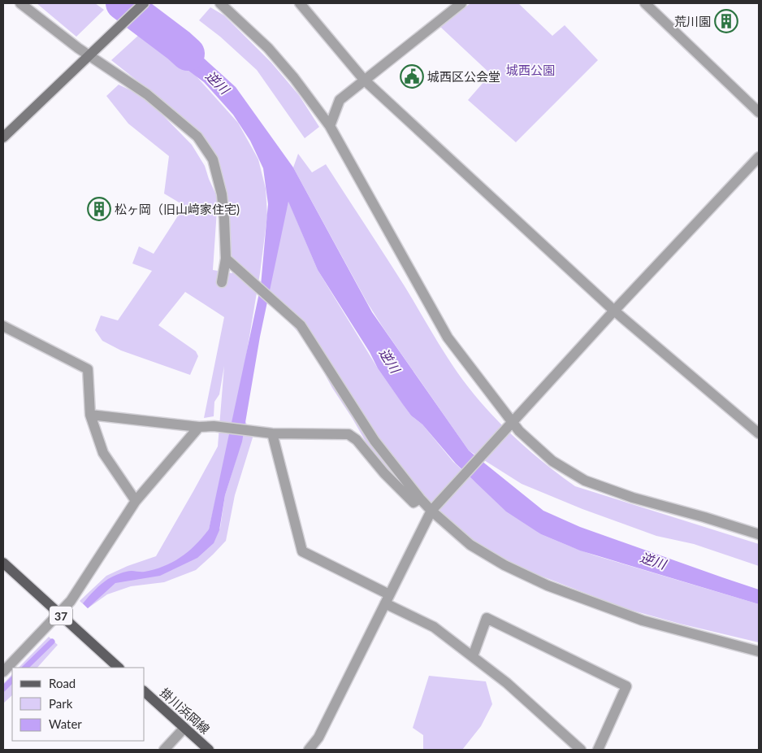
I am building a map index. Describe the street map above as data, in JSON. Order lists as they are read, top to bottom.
{
  "streets": {
    "main road": ["37", "掛川浜岡線"]
  },
  "water": ["逆川"],
  "parks": ["城西公園"],
  "places": {
    "building": ["荒川園", "松ヶ岡（旧山﨑家住宅)"],
    "public building": ["城西区公会堂"]
  },
  "legend": ["Road", "Park", "Water"]
}
